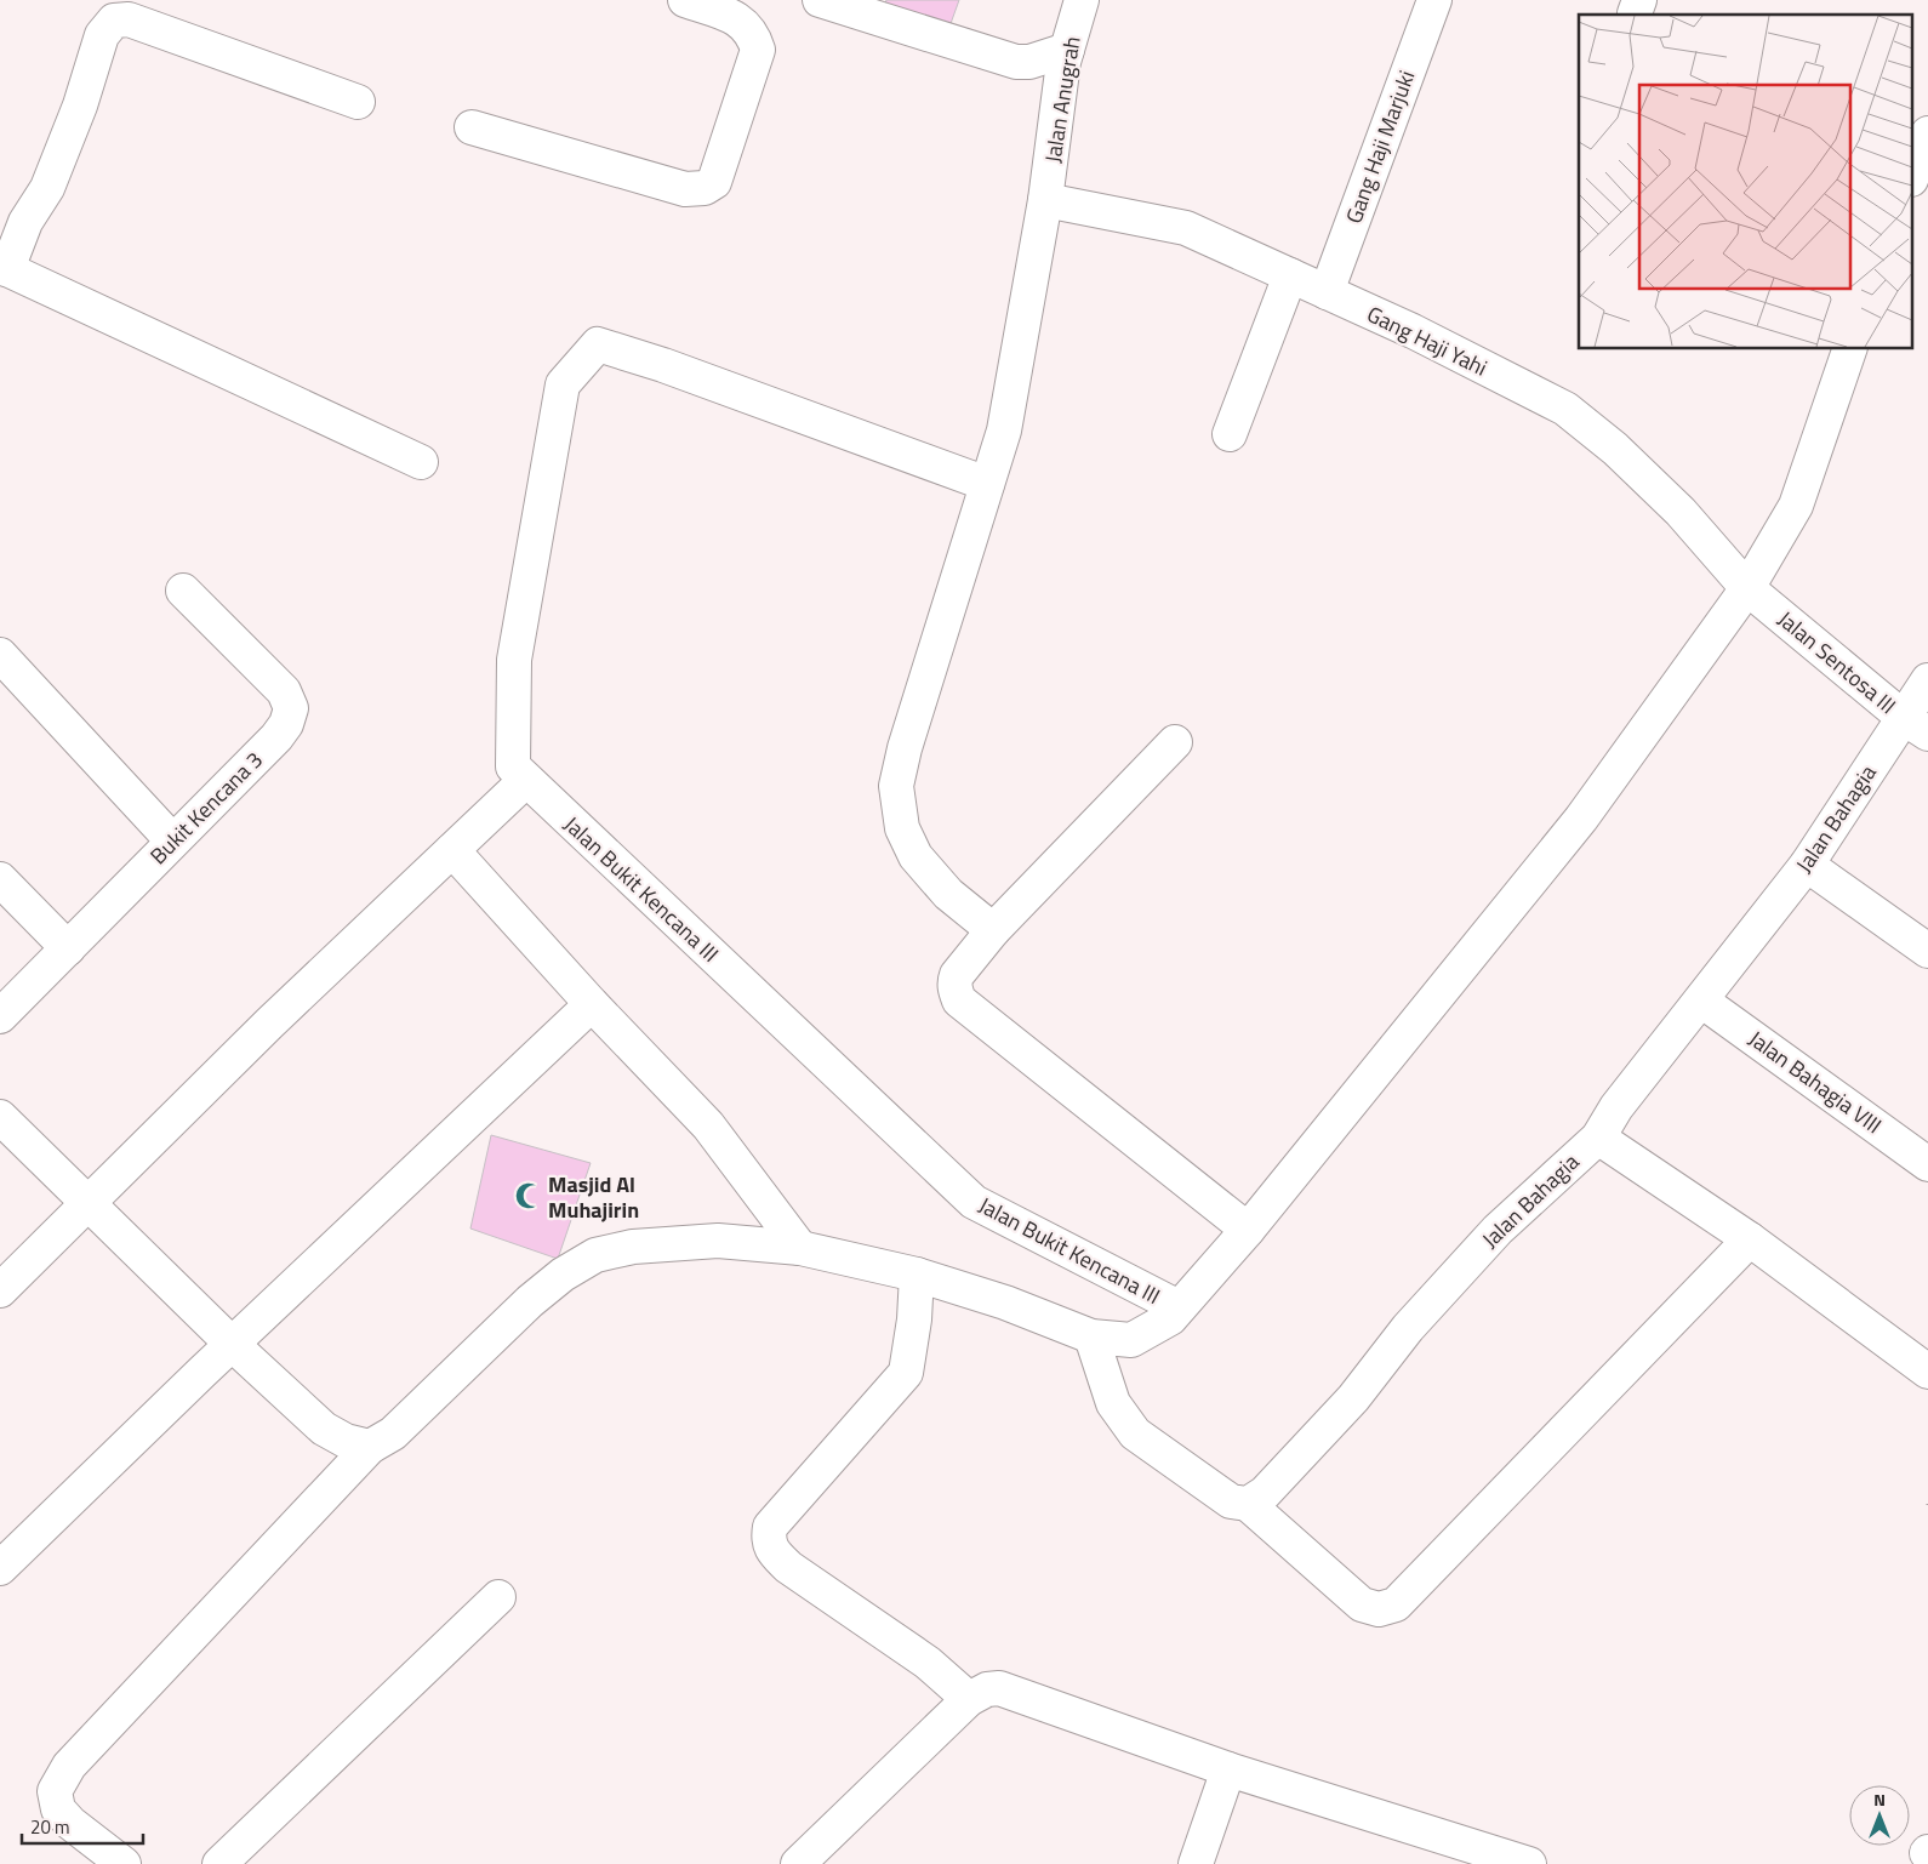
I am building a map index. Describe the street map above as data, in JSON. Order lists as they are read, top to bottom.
{
  "streets": {
    "street": [
      "Jalan Anugrah",
      "Gang Haji Marjuki",
      "Gang Haji Yahi",
      "Jalan Sentosa III",
      "Bukit Kencana 3",
      "Jalan Bahagia",
      "Jalan Bukit Kencana III",
      "Jalan Bahagia VIII"
    ]
  },
  "crossings": [
    ["Jalan Anugrah", "Gang Haji Yahi"],
    ["Jalan Anugrah", "Jalan Bukit Kencana III"],
    ["Gang Haji Marjuki", "Gang Haji Yahi"],
    ["Gang Haji Yahi", "Jalan Sentosa III"],
    ["Jalan Sentosa III", "Jalan Bahagia"],
    ["Jalan Bahagia", "Jalan Bahagia VIII"]
  ],
  "places": {
    "mosque": ["Masjid Al Muhajirin"]
  },
  "scale_bar": "20 m",
  "north": "top"
}
